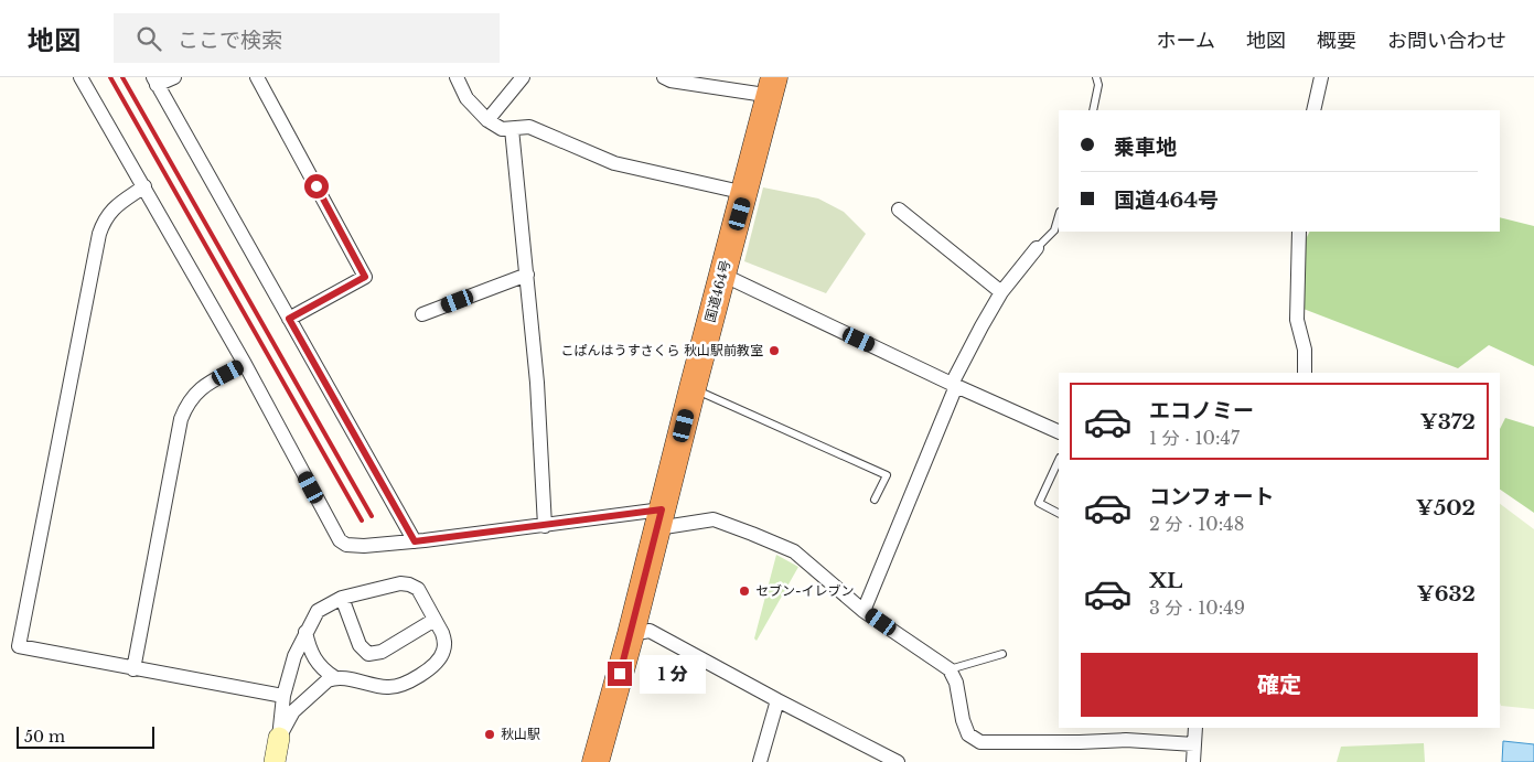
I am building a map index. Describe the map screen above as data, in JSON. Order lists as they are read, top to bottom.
{
  "streets": {
    "highway": ["国道464号"]
  },
  "places": ["こぱんはうすさくら 秋山駅前教室", "セブン-イレブン", "秋山駅"],
  "scale_bar": "50 m",
  "page": {
    "header": "地図",
    "search": "ここで検索",
    "nav": [
      "ホーム",
      "地図",
      "概要",
      "お問い合わせ"
    ],
    "banner": ["乗車地", "国道464号"],
    "list": [
      {
        "name": "エコノミー",
        "note": "1 分 · 10:47",
        "value": "¥372"
      },
      {
        "name": "コンフォート",
        "note": "2 分 · 10:48",
        "value": "¥502"
      },
      {
        "name": "XL",
        "note": "3 分 · 10:49",
        "value": "¥632"
      }
    ],
    "buttons": "確定",
    "bubble": "1 分",
    "scale": "50 m"
  }
}
